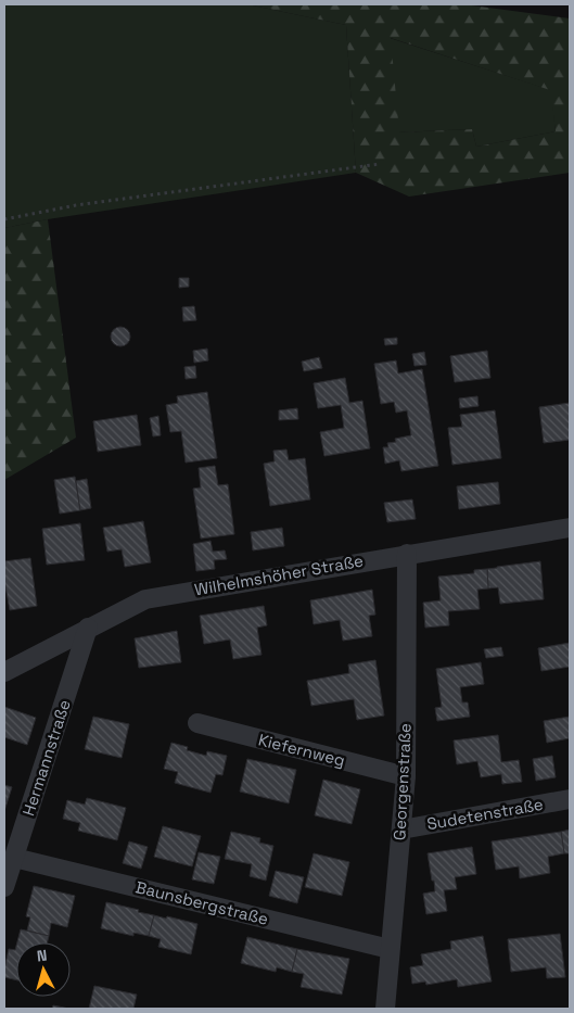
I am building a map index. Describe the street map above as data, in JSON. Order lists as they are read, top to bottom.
{
  "streets": {
    "street": [
      "Wilhelmshöher Straße",
      "Kiefernweg",
      "Hermannstraße",
      "Georgenstraße",
      "Sudetenstraße",
      "Baunsbergstraße"
    ]
  },
  "crossings": [
    ["Wilhelmshöher Straße", "Hermannstraße"],
    ["Wilhelmshöher Straße", "Georgenstraße"],
    ["Kiefernweg", "Georgenstraße"],
    ["Hermannstraße", "Baunsbergstraße"],
    ["Georgenstraße", "Sudetenstraße"],
    ["Georgenstraße", "Baunsbergstraße"]
  ],
  "north": "top"
}
